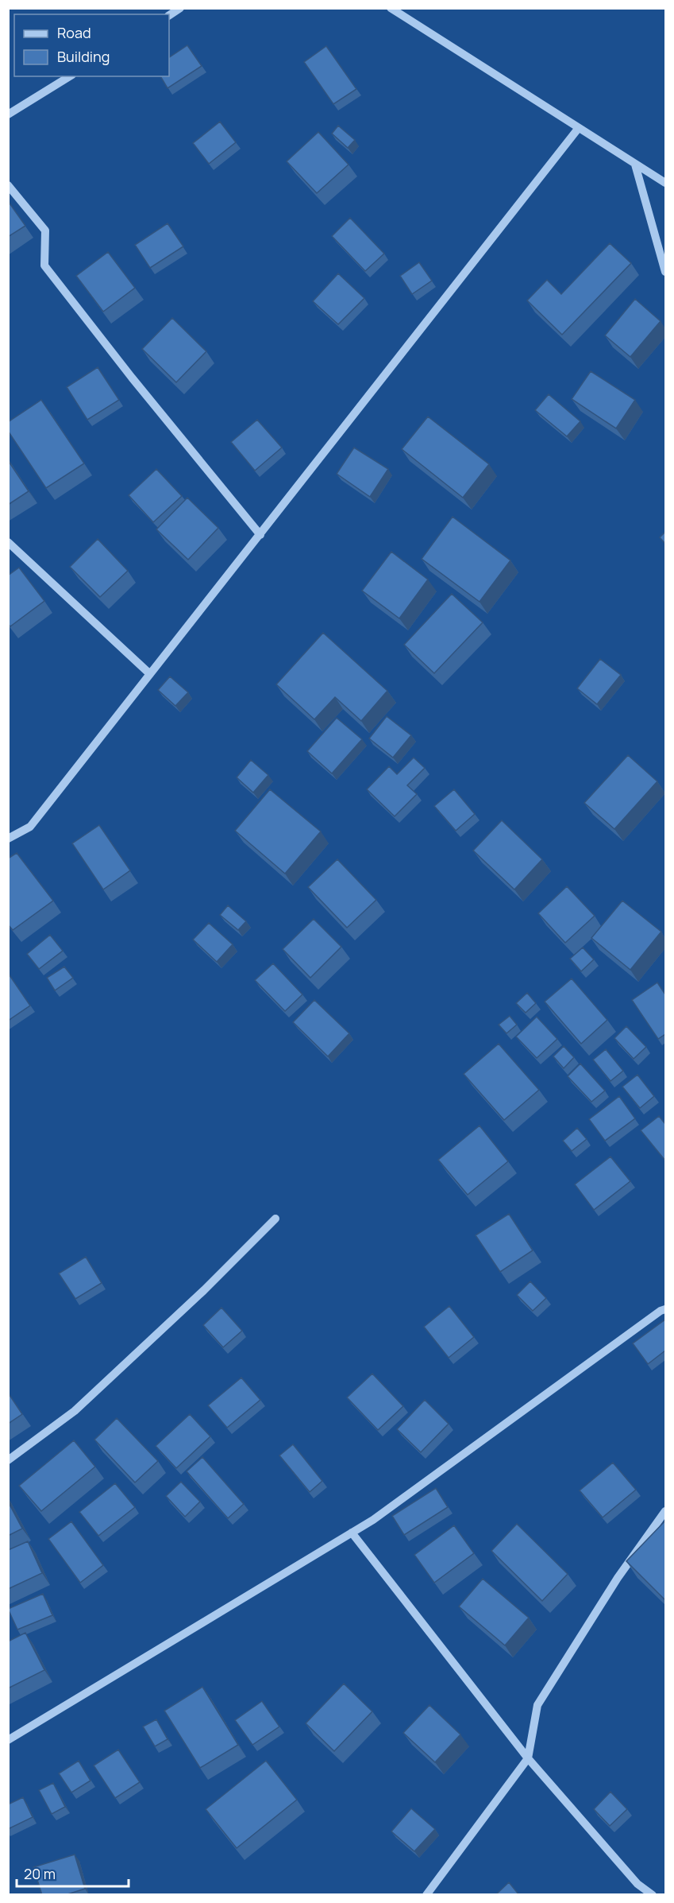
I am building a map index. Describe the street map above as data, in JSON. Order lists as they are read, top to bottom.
{
  "legend": ["Road", "Building"],
  "scale_bar": "20 m"
}
